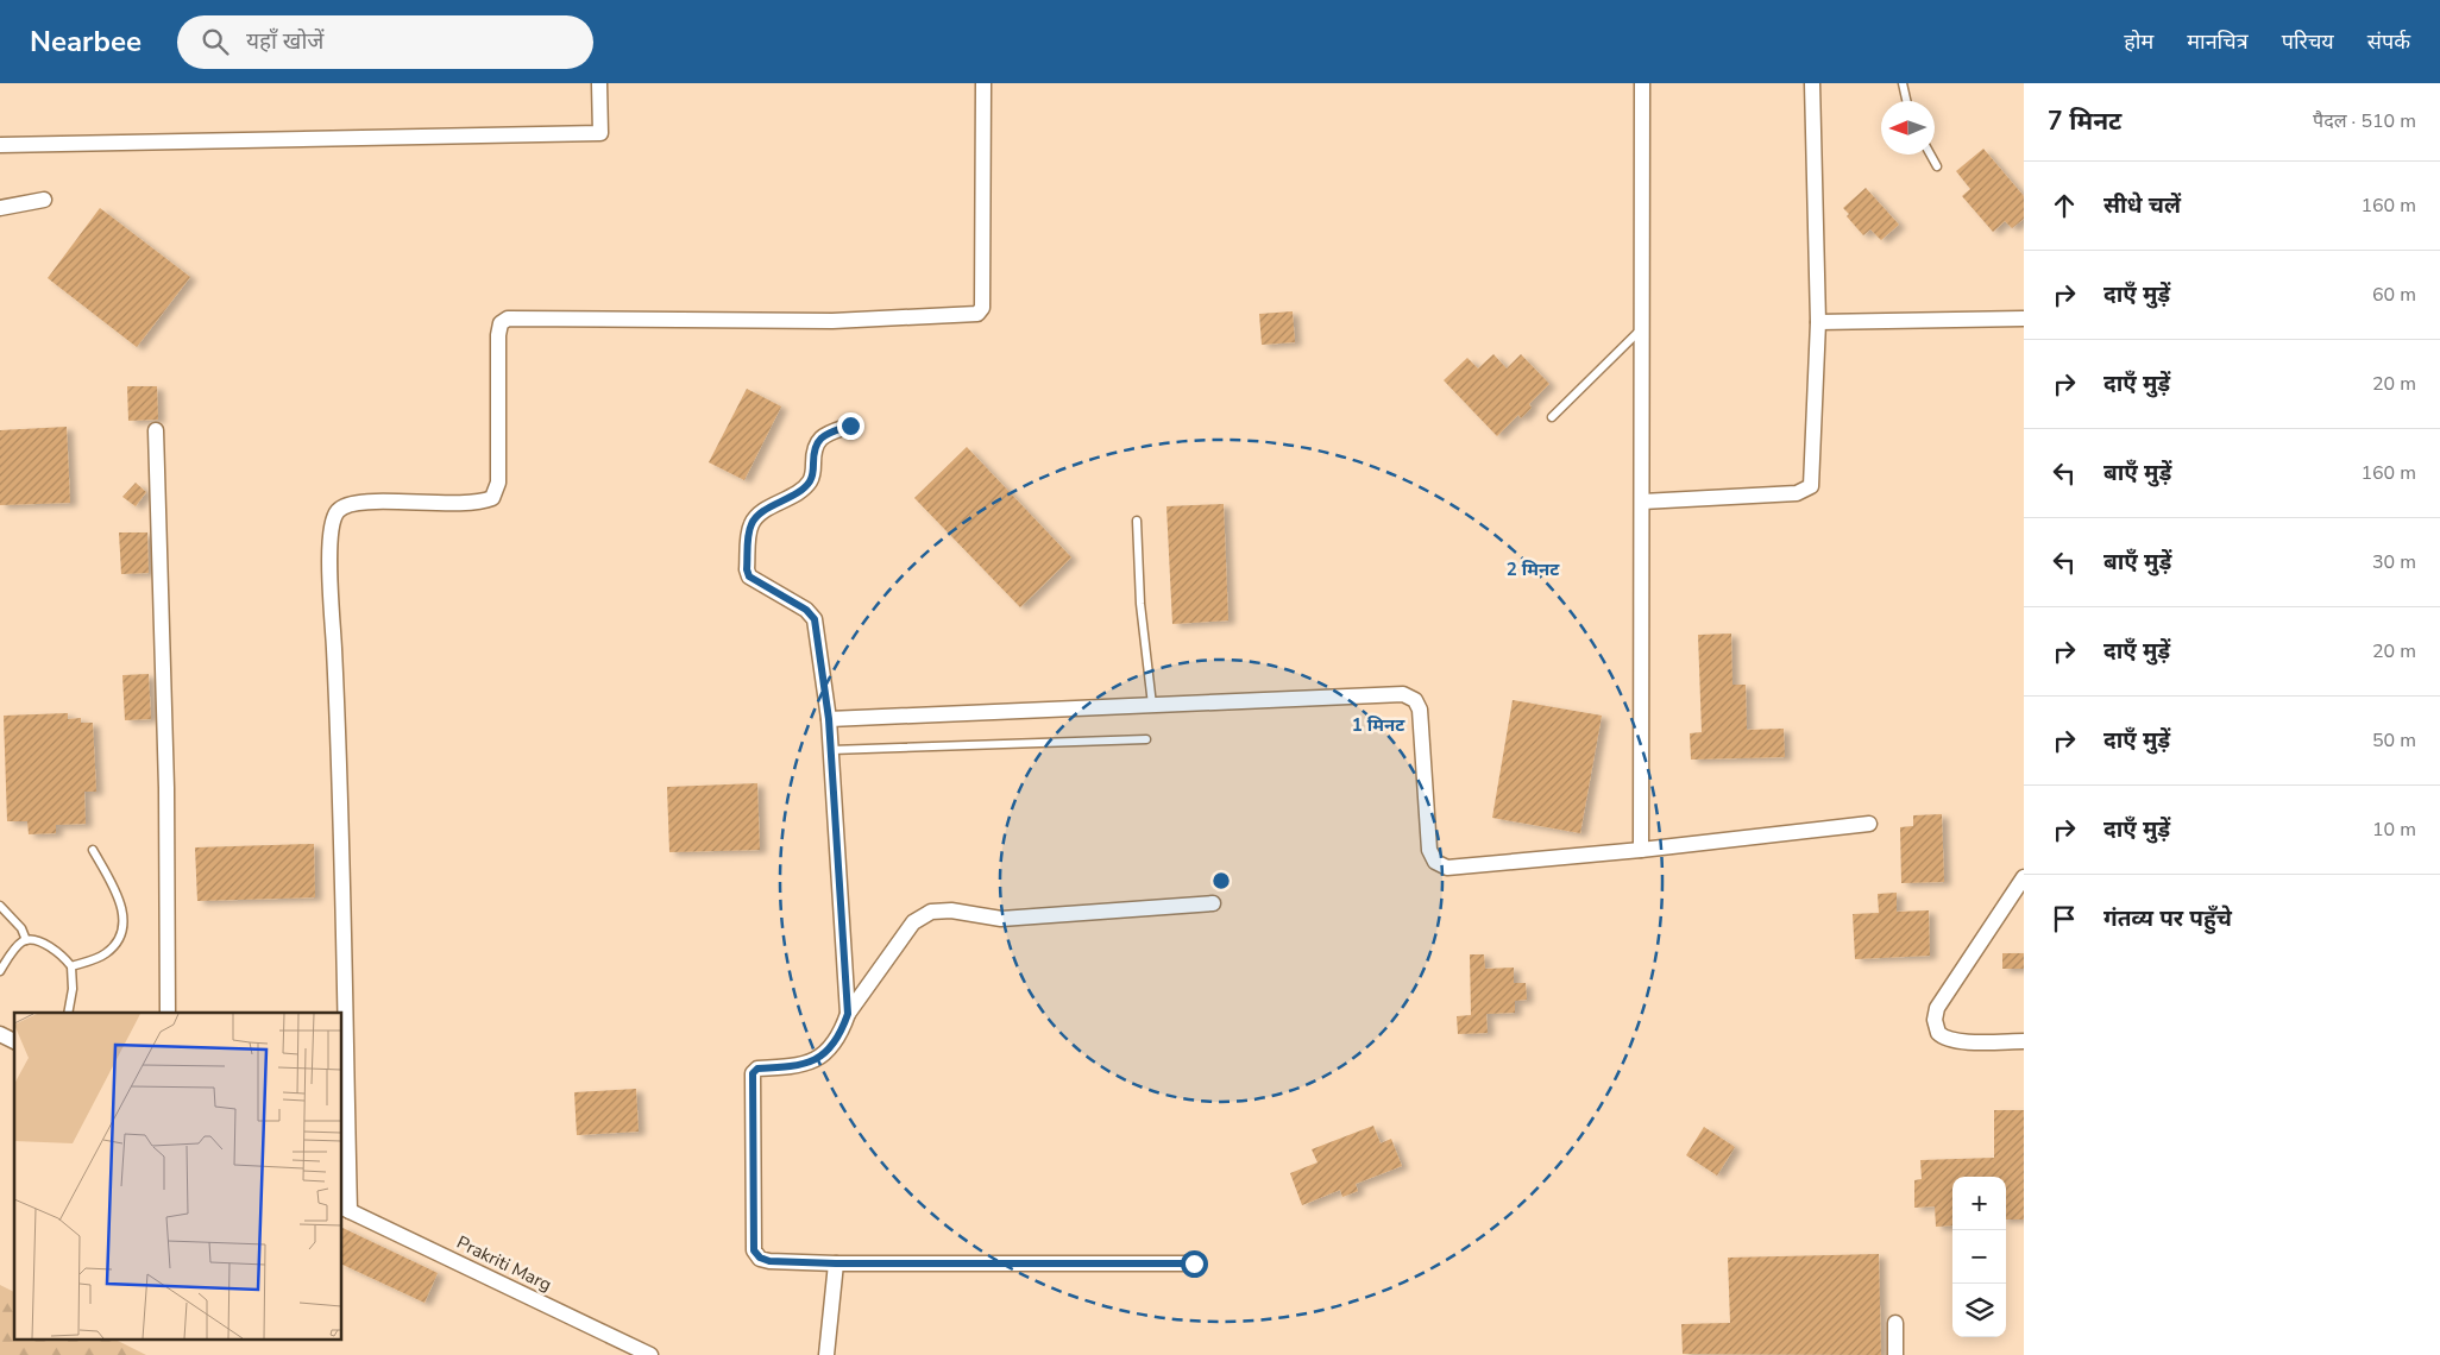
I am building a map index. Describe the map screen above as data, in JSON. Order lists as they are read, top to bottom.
{
  "streets": {
    "street": ["Prakriti Marg"]
  },
  "north": "left",
  "page": {
    "header": "Nearbee",
    "search": "यहाँ खोजें",
    "nav": [
      "होम",
      "मानचित्र",
      "परिचय",
      "संपर्क"
    ],
    "heading": ["7 मिनट", "पैदल · 510 m"],
    "list": [
      ["सीधे चलें", "160 m"],
      ["दाएँ मुड़ें", "60 m"],
      ["दाएँ मुड़ें", "20 m"],
      ["बाएँ मुड़ें", "160 m"],
      ["बाएँ मुड़ें", "30 m"],
      ["दाएँ मुड़ें", "20 m"],
      ["दाएँ मुड़ें", "50 m"],
      ["दाएँ मुड़ें", "10 m"],
      "गंतव्य पर पहुँचे"
    ],
    "map_buttons": ["+", "−"]
  },
  "rings": ["2 मिनट", "1 मिनट"]
}
